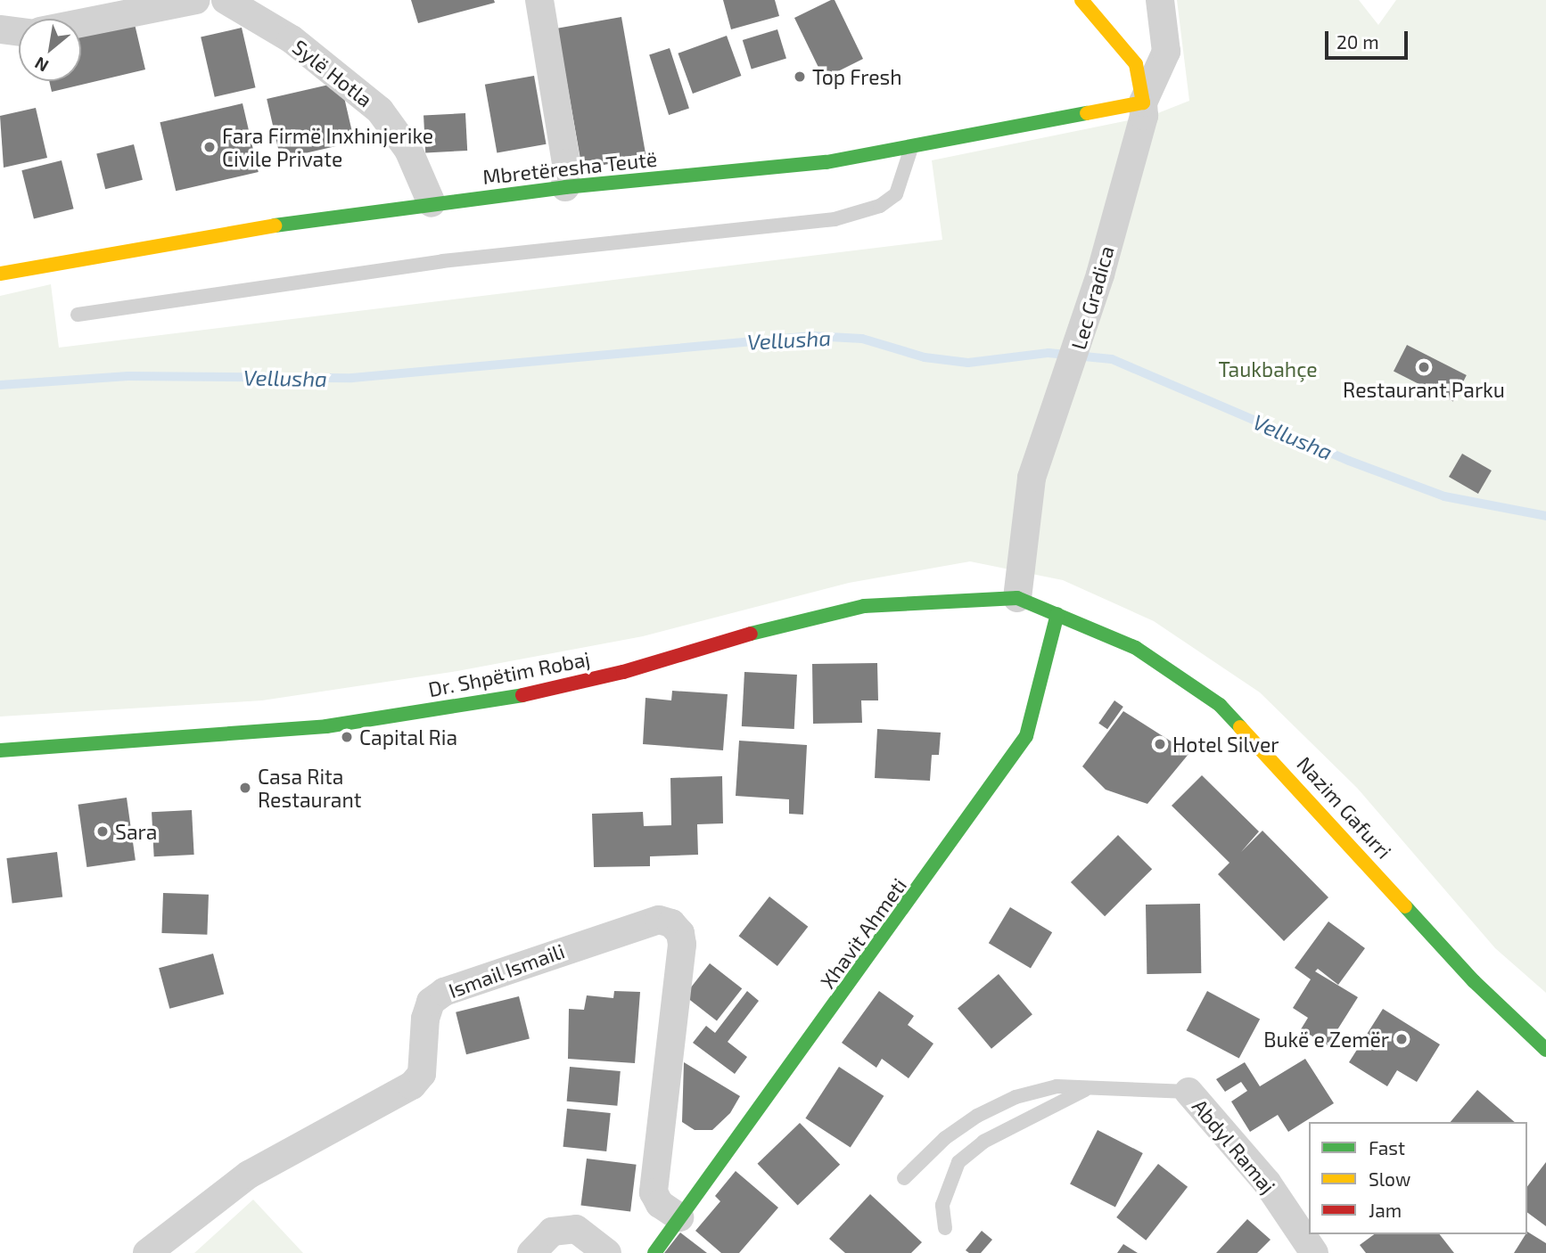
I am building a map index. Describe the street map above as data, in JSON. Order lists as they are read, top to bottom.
{
  "streets": {
    "street": [
      "Sylë Hotla",
      "Mbretëresha Teutë",
      "Lec Gradica",
      "Dr. Shpëtim Robaj",
      "Nazim Gafurri",
      "Xhavit Ahmeti",
      "Ismail Ismaili",
      "Abdyl Ramaj"
    ]
  },
  "crossings": [
    ["Sylë Hotla", "Mbretëresha Teutë"],
    ["Mbretëresha Teutë", "Lec Gradica"],
    ["Lec Gradica", "Dr. Shpëtim Robaj"],
    ["Lec Gradica", "Nazim Gafurri"],
    ["Dr. Shpëtim Robaj", "Nazim Gafurri"],
    ["Nazim Gafurri", "Xhavit Ahmeti"],
    ["Xhavit Ahmeti", "Ismail Ismaili"]
  ],
  "water": ["Vellusha"],
  "parks": ["Taukbahçe"],
  "places": [
    "Top Fresh",
    "Fara Firmë Inxhinjerike Civile Private",
    "Restaurant Parku",
    "Capital Ria",
    "Hotel Silver",
    "Casa Rita Restaurant",
    "Sara",
    "Bukë e Zemër"
  ],
  "legend": ["Fast", "Slow", "Jam"],
  "scale_bar": "20 m",
  "north": "bottom left"
}
